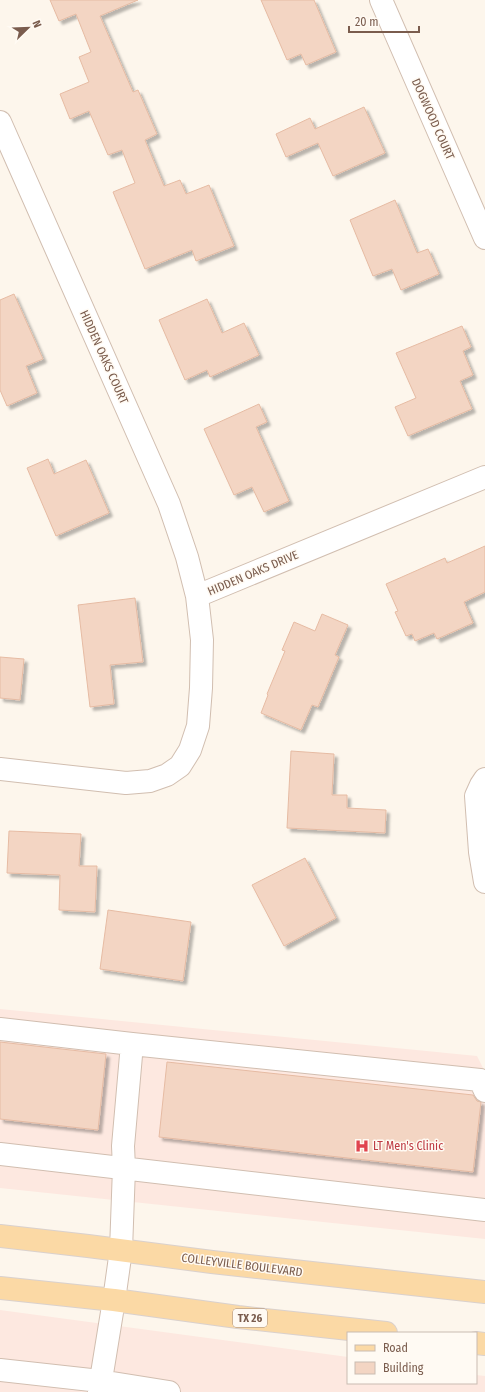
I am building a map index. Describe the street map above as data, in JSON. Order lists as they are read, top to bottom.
{
  "streets": {
    "main road": ["COLLEYVILLE BOULEVARD", "TX 26"],
    "street": ["DOGWOOD COURT", "HIDDEN OAKS COURT", "HIDDEN OAKS DRIVE"]
  },
  "crossings": [
    ["HIDDEN OAKS COURT", "HIDDEN OAKS DRIVE"]
  ],
  "places": {
    "hospital": ["LT Men's Clinic"]
  },
  "legend": ["Road", "Building"],
  "scale_bar": "20 m",
  "north": "top right"
}
